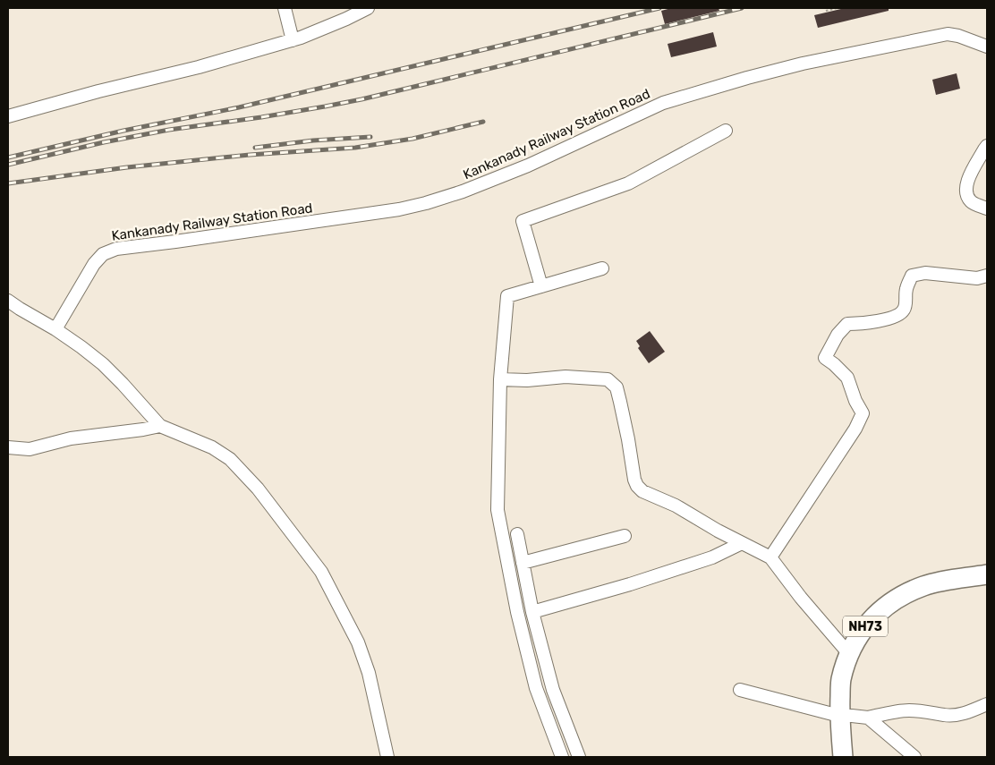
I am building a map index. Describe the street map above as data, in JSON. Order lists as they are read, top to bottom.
{
  "streets": {
    "highway": ["NH73"],
    "street": ["Kankanady Railway Station Road"]
  }
}
